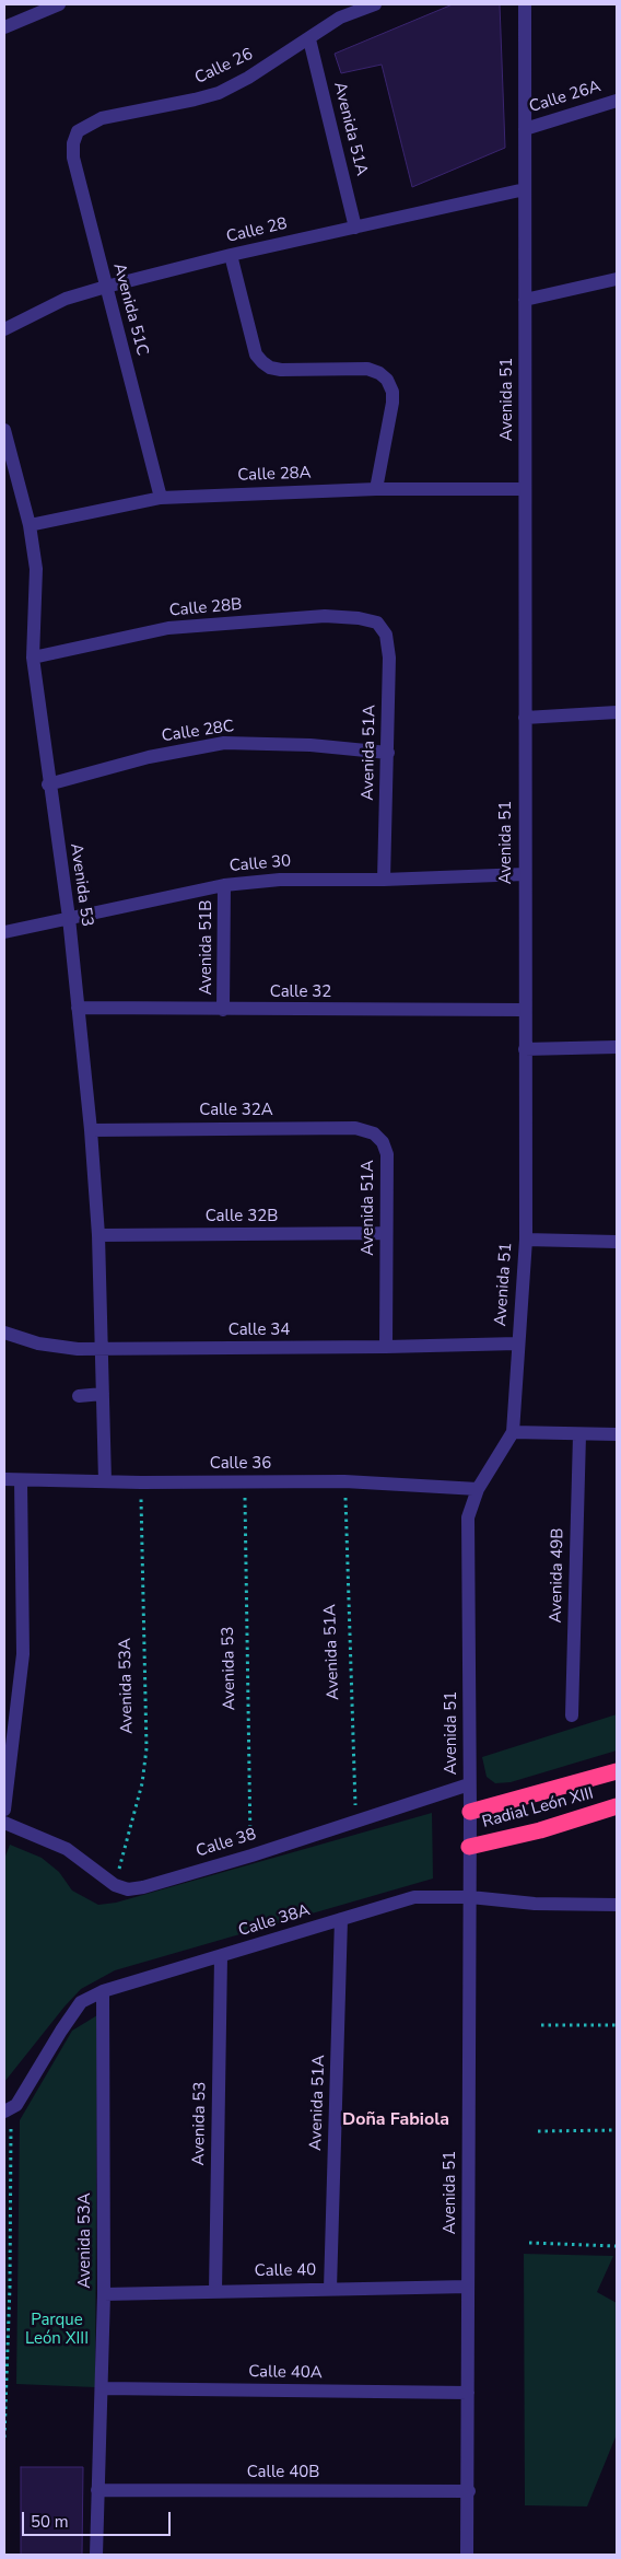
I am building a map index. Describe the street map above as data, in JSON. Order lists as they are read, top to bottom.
{
  "streets": {
    "highway": ["Radial León XIII"],
    "street": [
      "Calle 26",
      "Calle 26A",
      "Avenida 51A",
      "Calle 28",
      "Avenida 51C",
      "Avenida 51",
      "Calle 28A",
      "Calle 28B",
      "Calle 28C",
      "Calle 30",
      "Avenida 53",
      "Avenida 51B",
      "Calle 32",
      "Calle 32A",
      "Calle 32B",
      "Calle 34",
      "Calle 36",
      "Avenida 49B",
      "Avenida 53A",
      "Calle 38",
      "Calle 38A",
      "Calle 40",
      "Calle 40A",
      "Calle 40B"
    ]
  },
  "crossings": [
    ["Calle 26", "Avenida 51A"],
    ["Calle 26", "Avenida 51C"],
    ["Calle 26A", "Avenida 51"],
    ["Avenida 51A", "Calle 28"],
    ["Avenida 51A", "Calle 28B"],
    ["Avenida 51A", "Calle 28C"],
    ["Avenida 51A", "Calle 30"],
    ["Avenida 51A", "Calle 32A"],
    ["Avenida 51A", "Calle 32B"],
    ["Avenida 51A", "Calle 34"],
    ["Avenida 51A", "Calle 36"],
    ["Avenida 51A", "Calle 38"],
    ["Avenida 51A", "Calle 38A"],
    ["Avenida 51A", "Calle 40"],
    ["Calle 28", "Avenida 51C"],
    ["Calle 28", "Avenida 51"],
    ["Avenida 51C", "Calle 28A"],
    ["Avenida 51", "Calle 28A"],
    ["Avenida 51", "Calle 30"],
    ["Avenida 51", "Calle 32"],
    ["Avenida 51", "Calle 34"],
    ["Avenida 51", "Calle 36"],
    ["Avenida 51", "Radial León XIII"],
    ["Avenida 51", "Calle 38"],
    ["Avenida 51", "Calle 38A"],
    ["Avenida 51", "Calle 40"],
    ["Avenida 51", "Calle 40A"],
    ["Avenida 51", "Calle 40B"],
    ["Calle 28A", "Avenida 53"],
    ["Calle 28B", "Avenida 53"],
    ["Calle 28C", "Avenida 53"],
    ["Calle 30", "Avenida 53"],
    ["Calle 30", "Avenida 51B"],
    ["Avenida 53", "Calle 32"],
    ["Avenida 53", "Calle 32A"],
    ["Avenida 53", "Calle 32B"],
    ["Avenida 53", "Calle 34"],
    ["Avenida 53", "Calle 36"],
    ["Avenida 53", "Calle 38"],
    ["Avenida 53", "Calle 38A"],
    ["Avenida 53", "Calle 40"],
    ["Avenida 51B", "Calle 32"],
    ["Calle 36", "Avenida 53A"],
    ["Avenida 53A", "Calle 38"],
    ["Avenida 53A", "Calle 38A"],
    ["Avenida 53A", "Calle 40"],
    ["Avenida 53A", "Calle 40A"],
    ["Avenida 53A", "Calle 40B"]
  ],
  "districts": ["Doña Fabiola"],
  "parks": ["Parque León XIII"],
  "scale_bar": "50 m"
}
